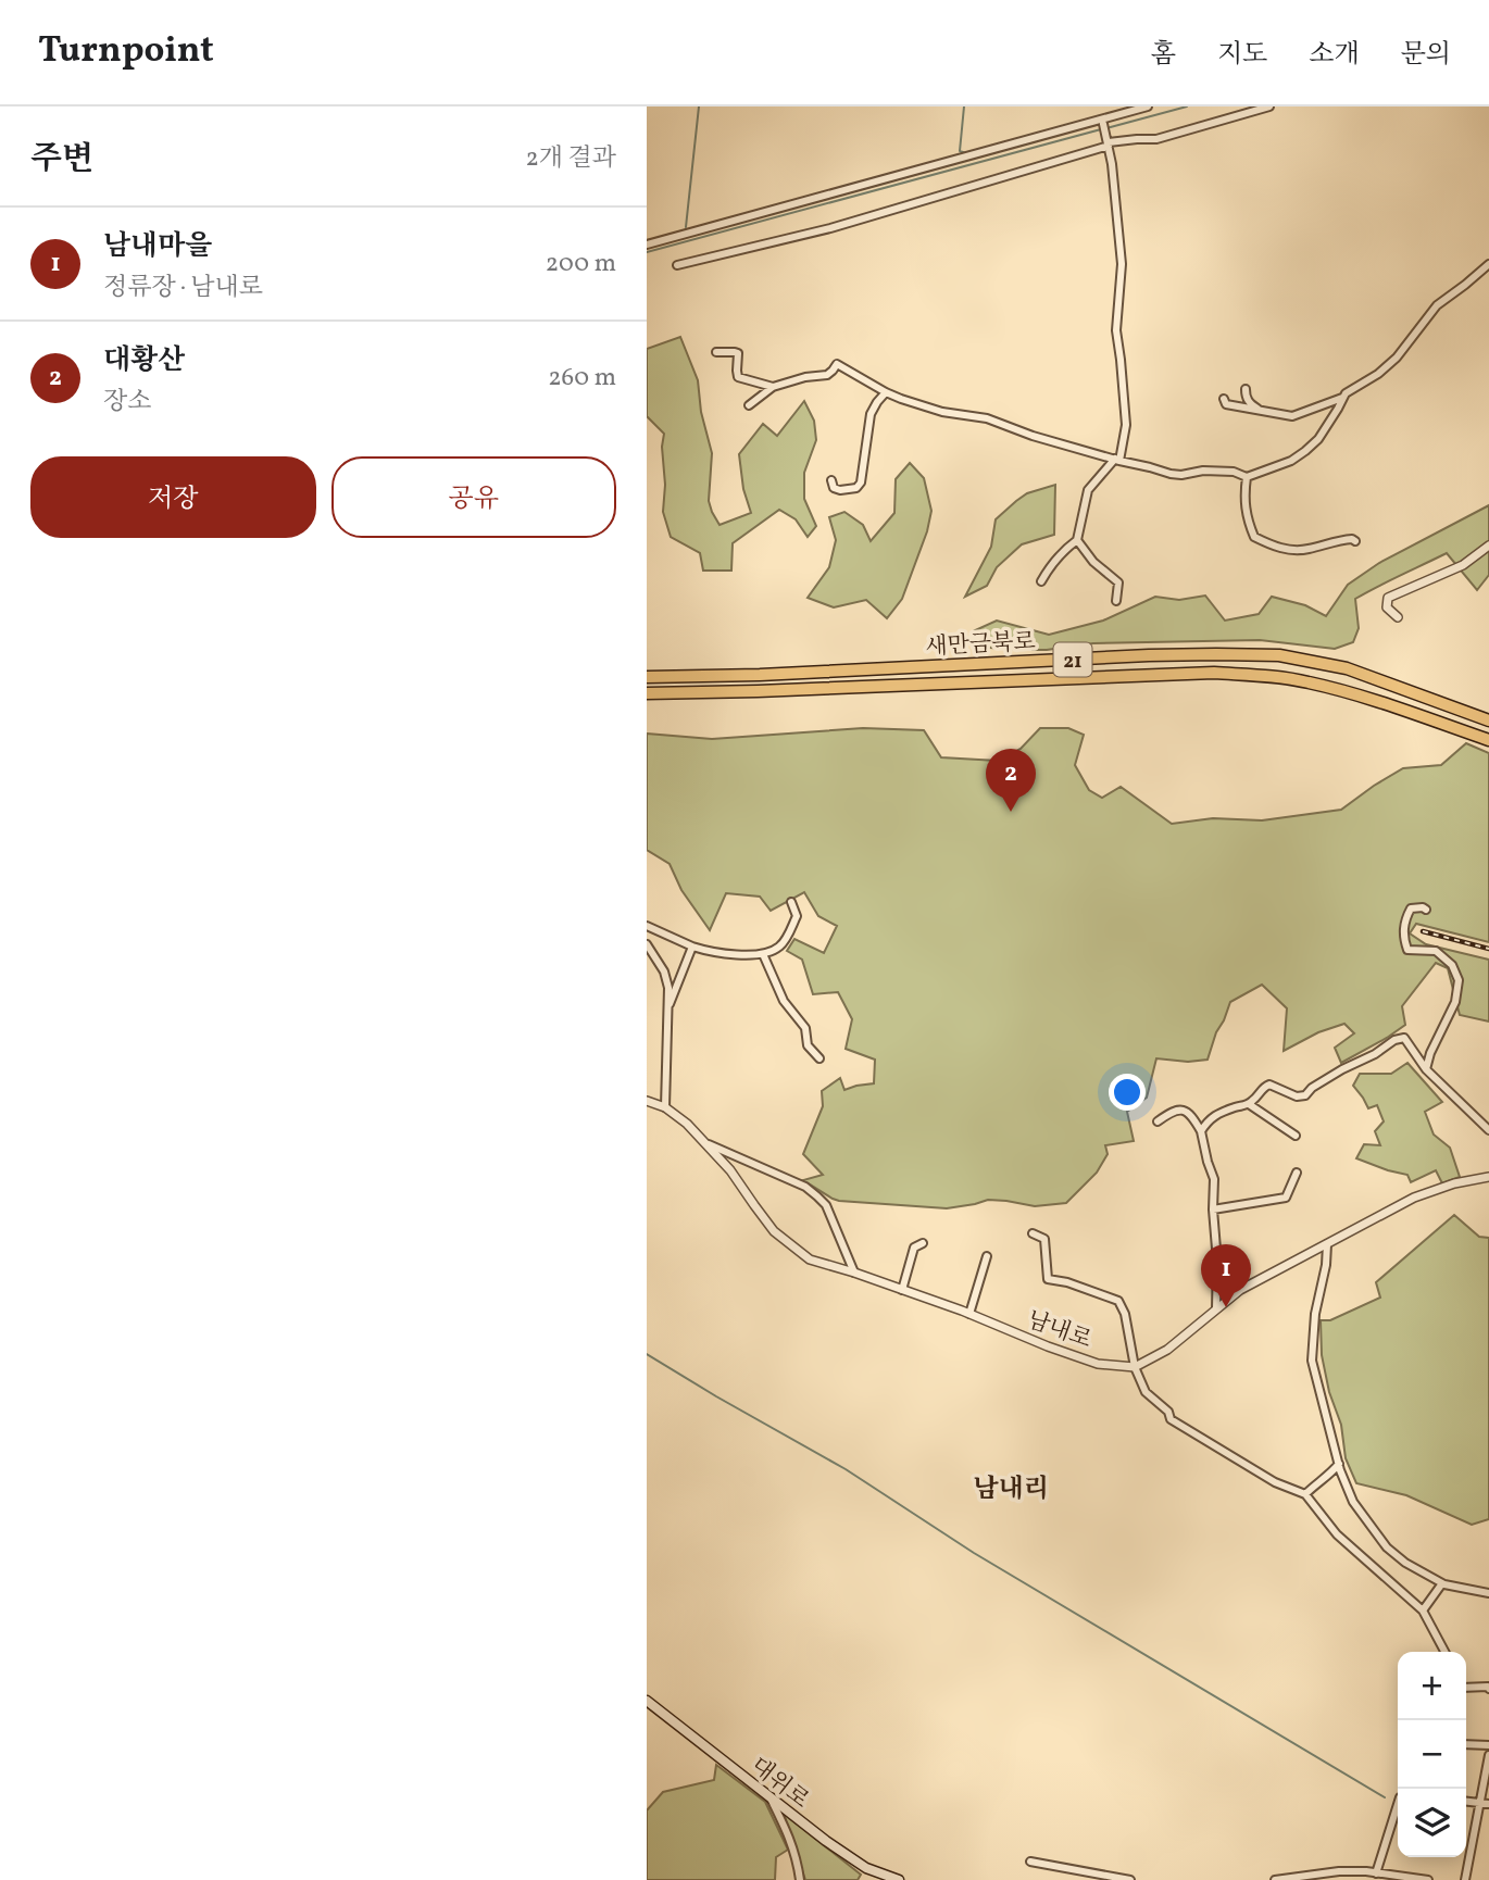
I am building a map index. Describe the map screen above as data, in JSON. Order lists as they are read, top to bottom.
{
  "streets": {
    "highway": ["새만금북로", "21"],
    "main road": ["대위로"],
    "street": ["남내로"]
  },
  "districts": ["남내리"],
  "page": {
    "header": "Turnpoint",
    "nav": [
      "홈",
      "지도",
      "소개",
      "문의"
    ],
    "heading": ["주변", "2개 결과"],
    "list": [
      {
        "mark": "1",
        "name": "남내마을",
        "note": "정류장 · 남내로",
        "value": "200 m"
      },
      {
        "mark": "2",
        "name": "대황산",
        "note": "장소",
        "value": "260 m"
      }
    ],
    "buttons": ["저장", "공유"],
    "pins": ["2", "1"],
    "map_buttons": ["+", "−"]
  }
}
